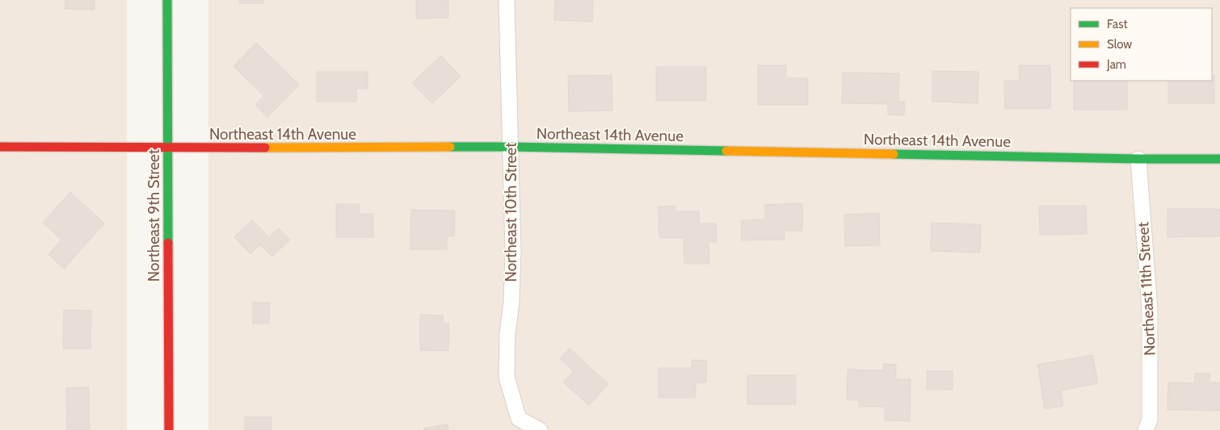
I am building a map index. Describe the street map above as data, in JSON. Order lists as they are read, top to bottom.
{
  "streets": {
    "street": [
      "Northeast 14th Avenue",
      "Northeast 10th Street",
      "Northeast 9th Street",
      "Northeast 11th Street"
    ]
  },
  "crossings": [
    ["Northeast 14th Avenue", "Northeast 10th Street"],
    ["Northeast 14th Avenue", "Northeast 9th Street"],
    ["Northeast 14th Avenue", "Northeast 11th Street"]
  ],
  "legend": ["Fast", "Slow", "Jam"]
}
